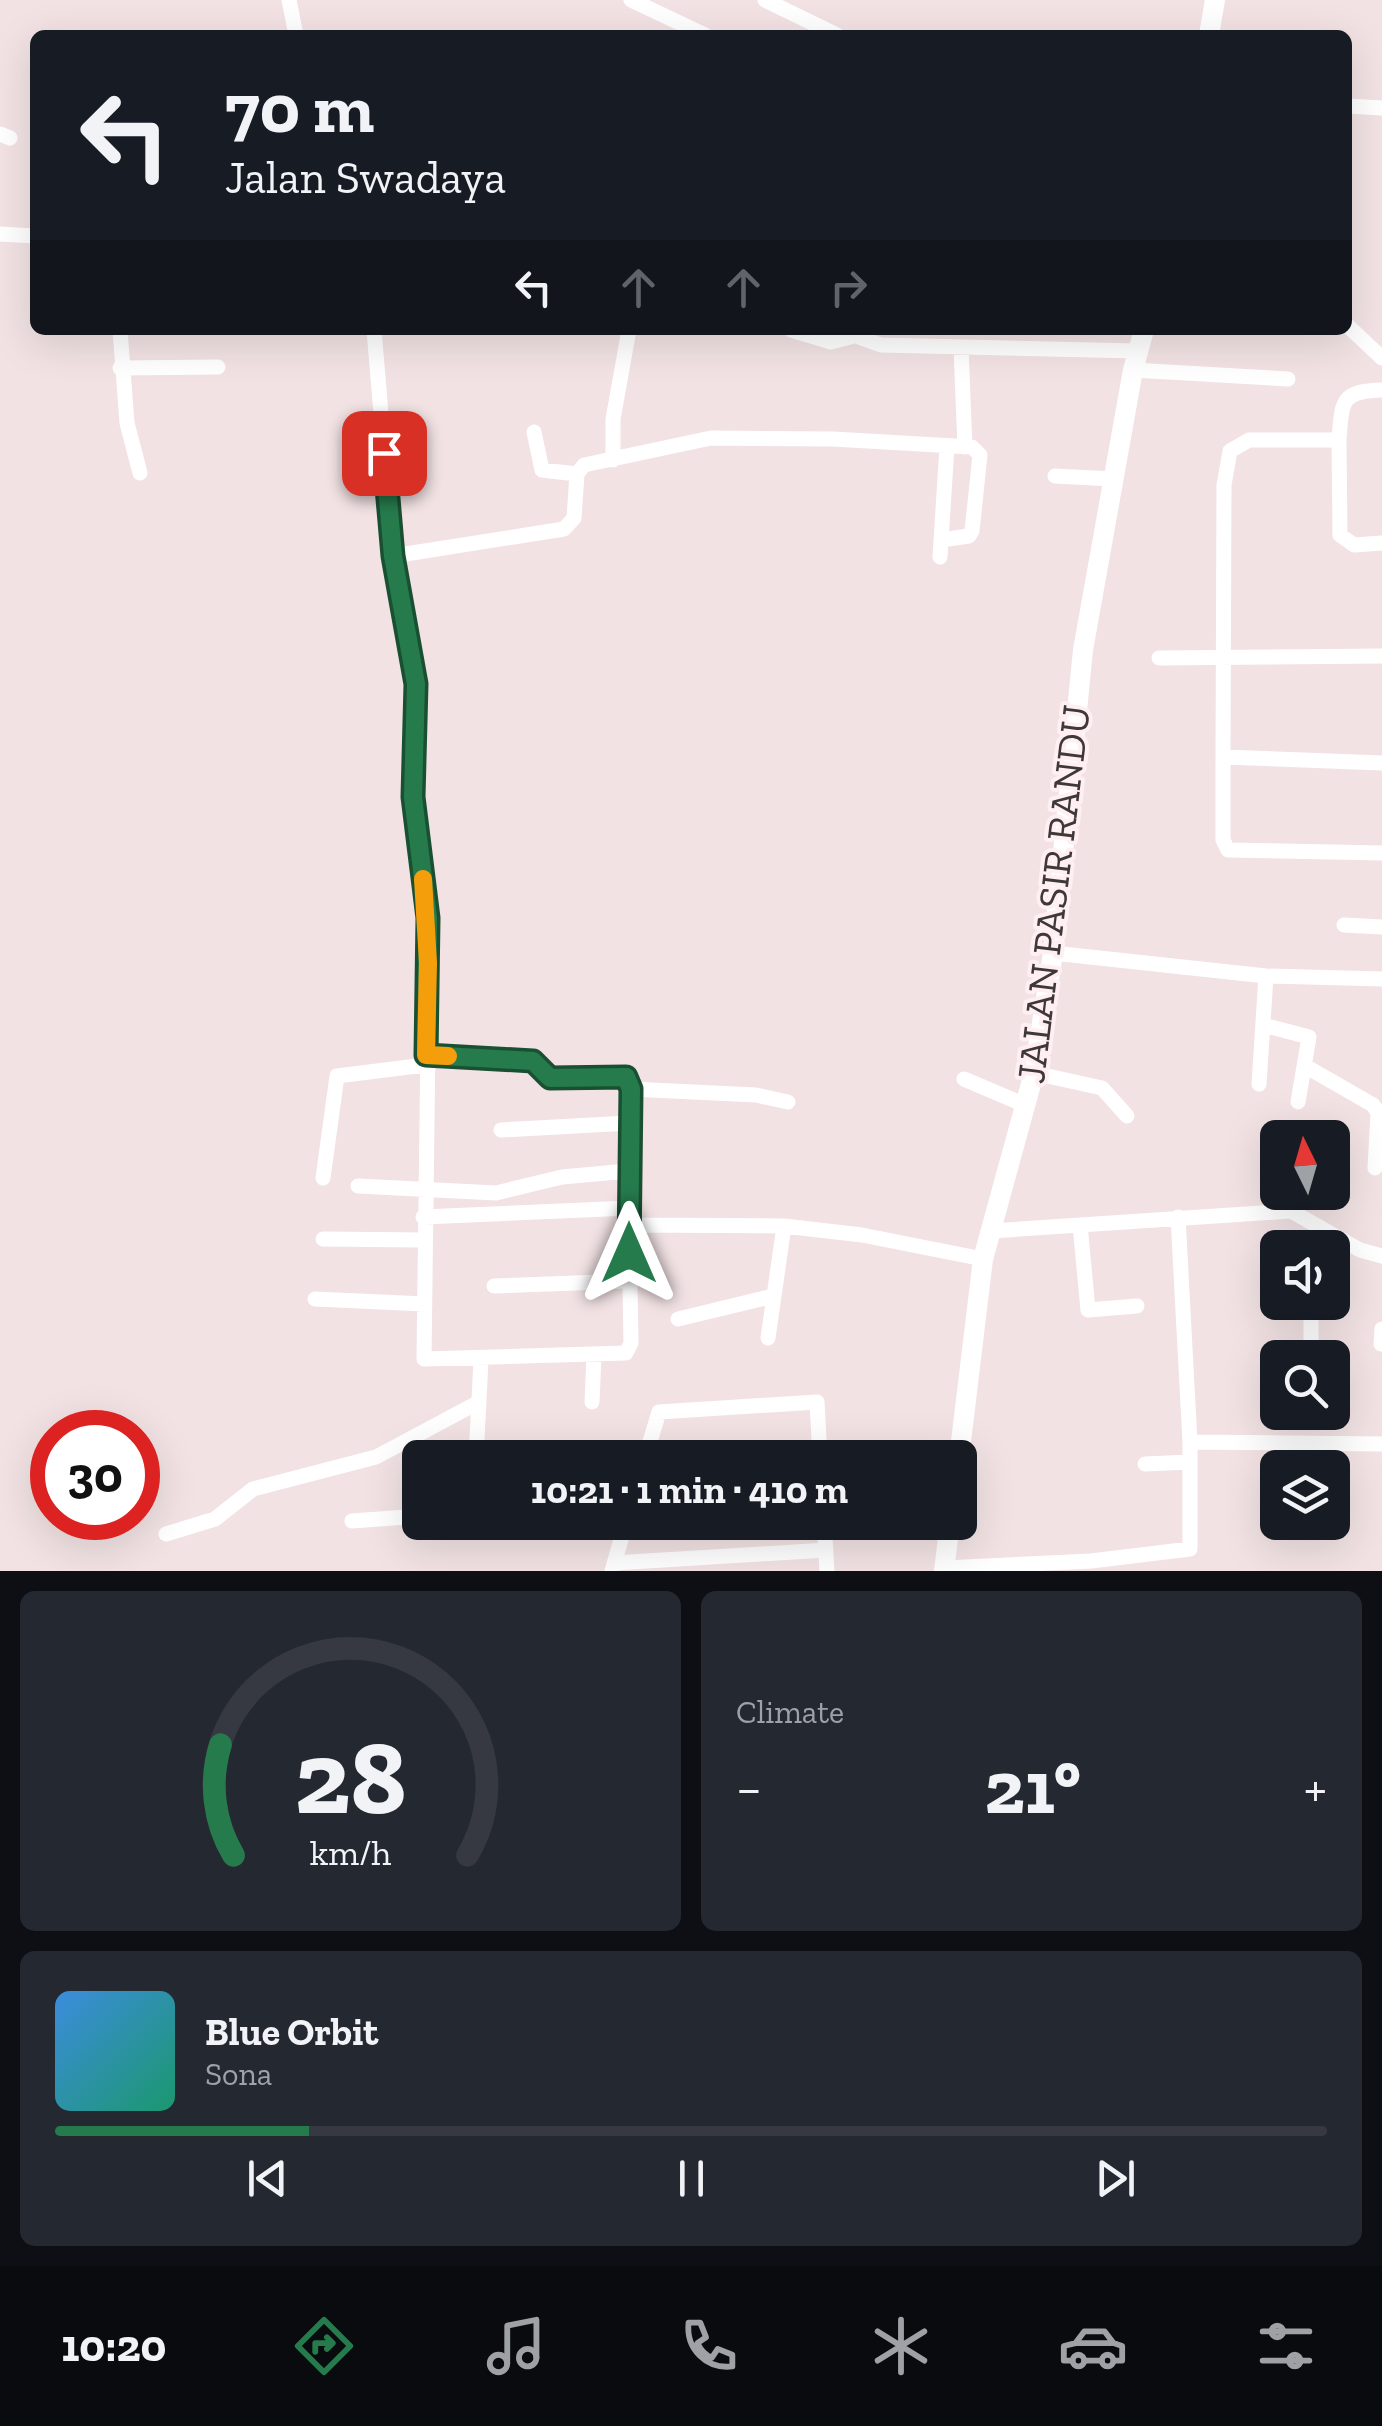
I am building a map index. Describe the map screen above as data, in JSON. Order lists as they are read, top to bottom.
{
  "streets": {
    "main road": ["JALAN PASIR RANDU"]
  },
  "north": "top",
  "page": {
    "turn": ["70 m", "Jalan Swadaya"],
    "limit": "30",
    "trip": "10:21 · 1 min · 410 m",
    "tile": "Climate",
    "heat": ["−", "21°", "+"],
    "song": ["Blue Orbit", "Sona"],
    "tabs": "10:20",
    "gauge": ["28", "km/h"]
  }
}
